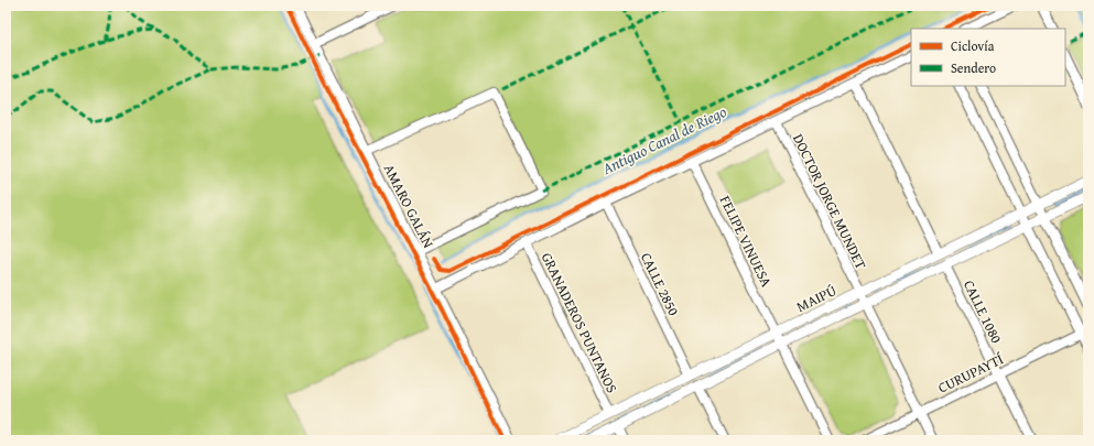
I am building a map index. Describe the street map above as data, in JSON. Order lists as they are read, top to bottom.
{
  "streets": {
    "street": [
      "DOCTOR JORGE MUNDET",
      "AMARO GALÁN",
      "FELIPE VINUESA",
      "CALLE 2850",
      "MAIPÚ",
      "CALLE 1080",
      "GRANADEROS PUNTANOS",
      "CURUPAYTÍ"
    ]
  },
  "crossings": [
    ["DOCTOR JORGE MUNDET", "MAIPÚ"],
    ["FELIPE VINUESA", "MAIPÚ"],
    ["CALLE 2850", "MAIPÚ"],
    ["MAIPÚ", "CALLE 1080"],
    ["MAIPÚ", "GRANADEROS PUNTANOS"],
    ["CALLE 1080", "CURUPAYTÍ"]
  ],
  "water": ["Antiguo Canal de Riego"],
  "legend": ["Ciclovía", "Sendero"]
}
